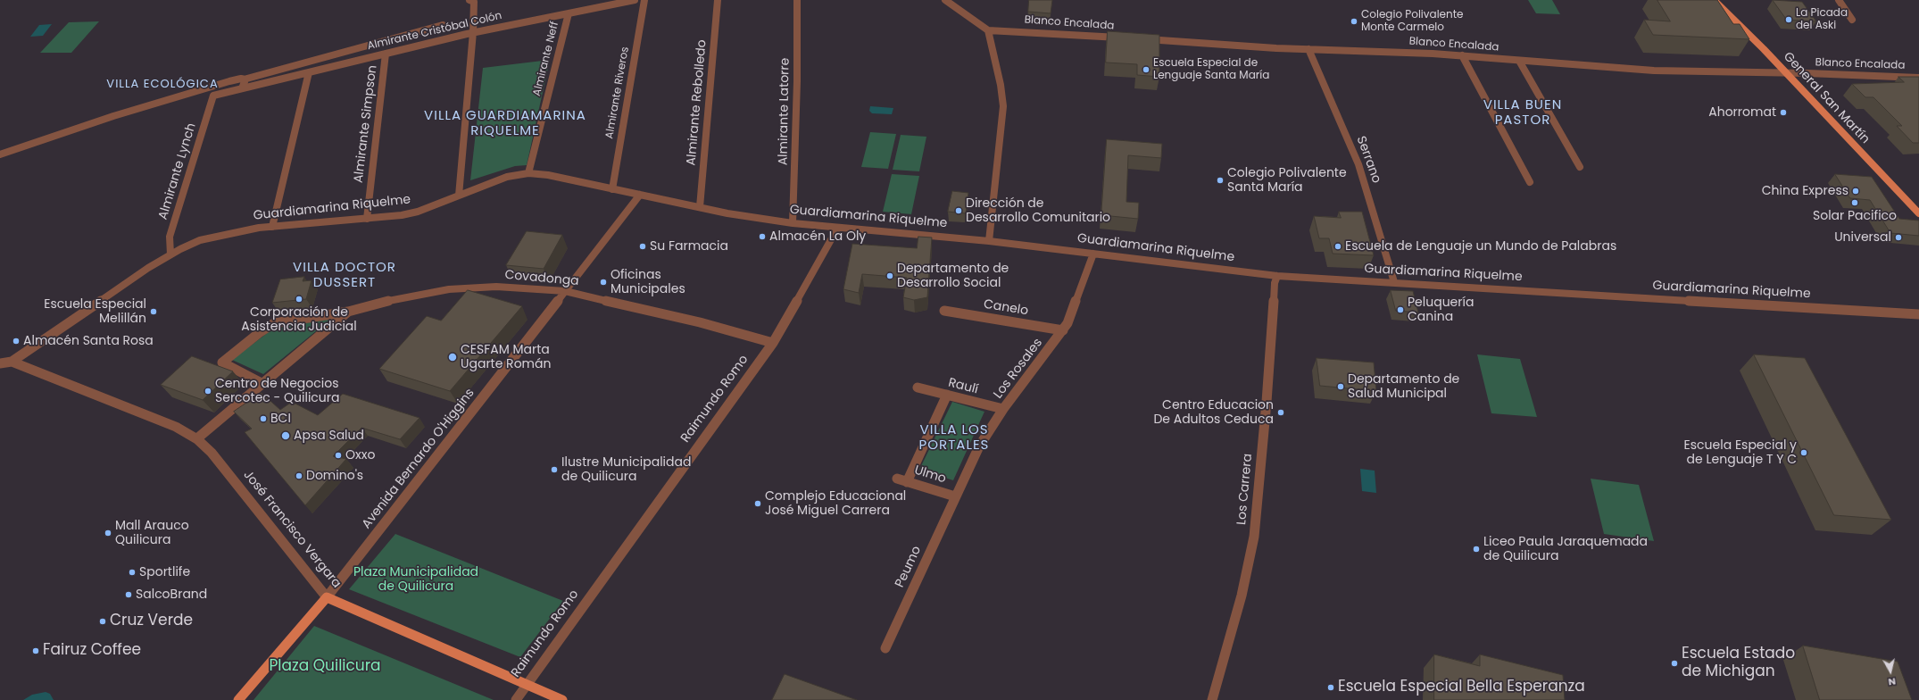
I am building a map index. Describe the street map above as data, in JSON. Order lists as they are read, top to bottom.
{
  "streets": {
    "main road": ["General San Martín", "Avenida Bernardo O'Higgins", "José Francisco Vergara"],
    "street": [
      "Blanco Encalada",
      "Almirante Cristóbal Colón",
      "Almirante Neff",
      "Almirante Riveros",
      "Almirante Rebolledo",
      "Almirante Latorre",
      "Almirante Simpson",
      "Serrano",
      "Almirante Lynch",
      "Guardiamarina Riquelme",
      "Covadonga",
      "Canelo",
      "Los Rosales",
      "Raulí",
      "Raimundo Romo",
      "Ulmo",
      "Los Carrera",
      "Peumo"
    ]
  },
  "crossings": [
    ["Blanco Encalada", "General San Martín"],
    ["Blanco Encalada", "Serrano"],
    ["Almirante Cristóbal Colón", "Almirante Neff"],
    ["Almirante Cristóbal Colón", "Almirante Simpson"],
    ["Almirante Cristóbal Colón", "Almirante Lynch"],
    ["Almirante Neff", "Guardiamarina Riquelme"],
    ["Almirante Riveros", "Guardiamarina Riquelme"],
    ["Almirante Rebolledo", "Guardiamarina Riquelme"],
    ["Almirante Latorre", "Guardiamarina Riquelme"],
    ["Almirante Simpson", "Guardiamarina Riquelme"],
    ["Serrano", "Guardiamarina Riquelme"],
    ["Almirante Lynch", "Guardiamarina Riquelme"],
    ["Guardiamarina Riquelme", "Los Rosales"],
    ["Guardiamarina Riquelme", "Raimundo Romo"],
    ["Guardiamarina Riquelme", "Avenida Bernardo O'Higgins"],
    ["Guardiamarina Riquelme", "Los Carrera"],
    ["Guardiamarina Riquelme", "José Francisco Vergara"],
    ["Covadonga", "Raimundo Romo"],
    ["Covadonga", "Avenida Bernardo O'Higgins"],
    ["Covadonga", "José Francisco Vergara"],
    ["Canelo", "Los Rosales"],
    ["Los Rosales", "Raulí"],
    ["Los Rosales", "Ulmo"],
    ["Los Rosales", "Peumo"],
    ["Raimundo Romo", "José Francisco Vergara"],
    ["Avenida Bernardo O'Higgins", "José Francisco Vergara"],
    ["Ulmo", "Peumo"]
  ],
  "districts": [
    "VILLA ECOLÓGICA",
    "VILLA BUEN PASTOR",
    "VILLA GUARDIAMARINA RIQUELME",
    "VILLA DOCTOR DUSSERT",
    "VILLA LOS PORTALES"
  ],
  "parks": ["Plaza Municipalidad de Quilicura", "Plaza Quilicura"],
  "places": [
    "La Picada del Aski",
    "Colegio Polivalente Monte Carmelo",
    "Escuela Especial de Lenguaje Santa María",
    "Ahorromat",
    "Colegio Polivalente Santa María",
    "China Express",
    "Solar Pacifico",
    "Dirección de Desarrollo Comunitario",
    "Almacén La Oly",
    "Universal",
    "Su Farmacia",
    "Escuela de Lenguaje un Mundo de Palabras",
    "Departamento de Desarrollo Social",
    "Oficinas Municipales",
    "Corporación de Asistencia Judicial",
    "Peluquería Canina",
    "Escuela Especial Melillán",
    "Almacén Santa Rosa",
    "CESFAM Marta Ugarte Román",
    "Departamento de Salud Municipal",
    "Centro de Negocios Sercotec - Quilicura",
    "Centro Educacion De Adultos Ceduca",
    "BCI",
    "Apsa Salud",
    "Escuela Especial y de Lenguaje T Y C",
    "Oxxo",
    "Ilustre Municipalidad de Quilicura",
    "Domino's",
    "Complejo Educacional José Miguel Carrera",
    "Mall Arauco Quilicura",
    "Liceo Paula Jaraquemada de Quilicura",
    "Sportlife",
    "SalcoBrand",
    "Cruz Verde",
    "Fairuz Coffee",
    "Escuela Estado de Michigan",
    "Escuela Especial Bella Esperanza"
  ],
  "north": "bottom"
}
